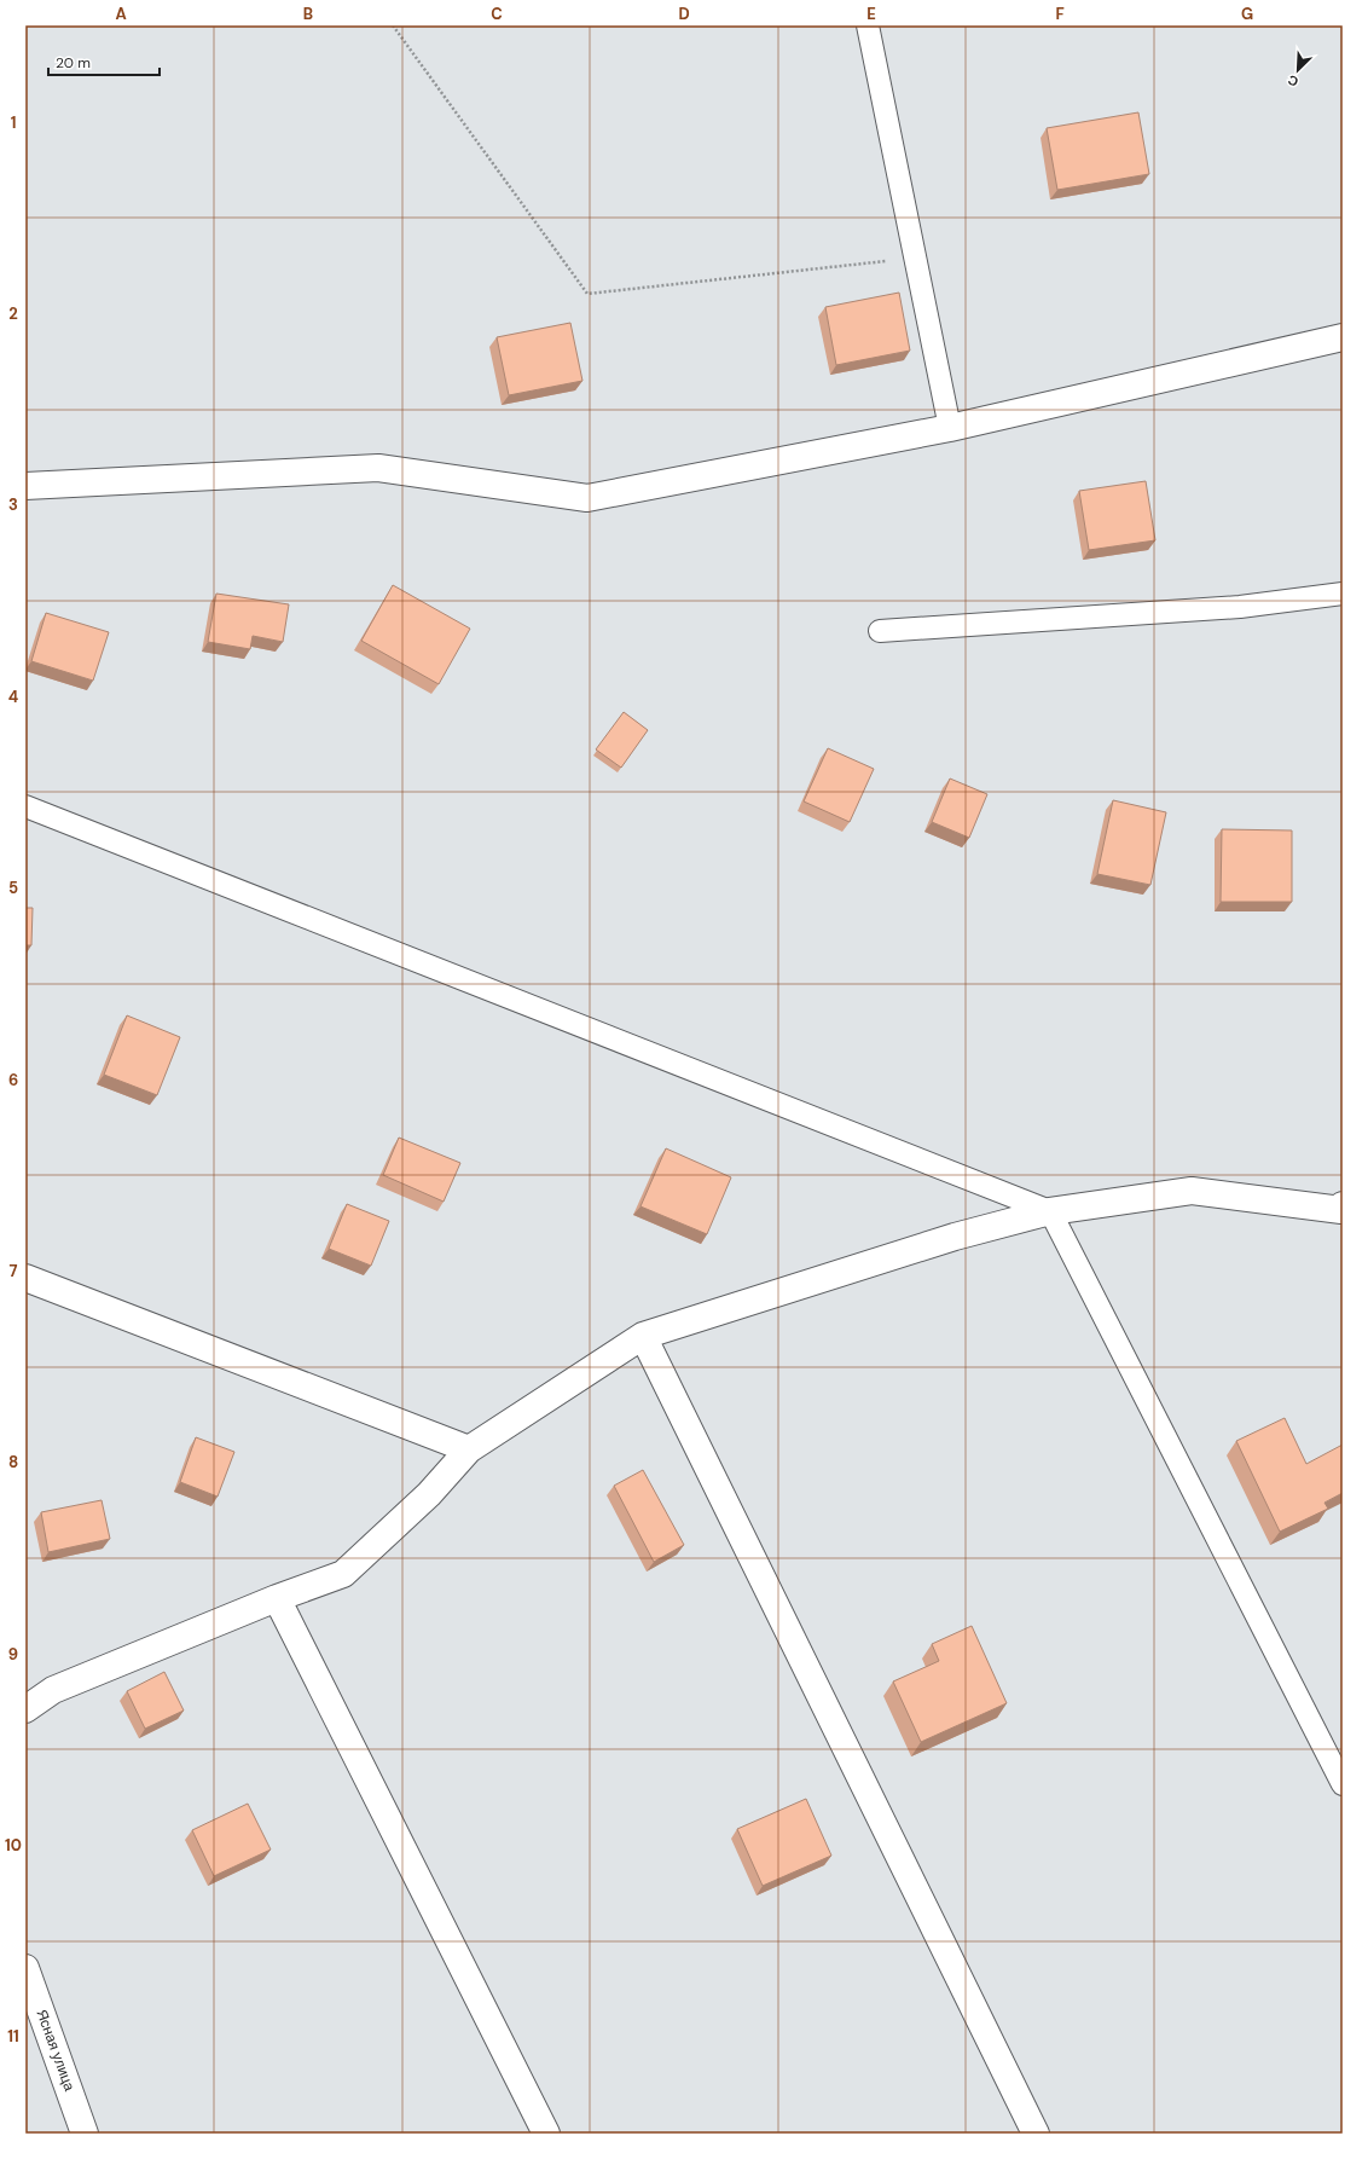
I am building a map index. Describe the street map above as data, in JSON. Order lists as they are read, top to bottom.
{
  "streets": {
    "street": ["Ясная улица"]
  },
  "scale_bar": "20 m",
  "north": "bottom left",
  "grid": {
    "columns": [
      "A",
      "B",
      "C",
      "D",
      "E",
      "F",
      "G"
    ],
    "rows": [
      "1",
      "2",
      "3",
      "4",
      "5",
      "6",
      "7",
      "8",
      "9",
      "10",
      "11"
    ]
  }
}
